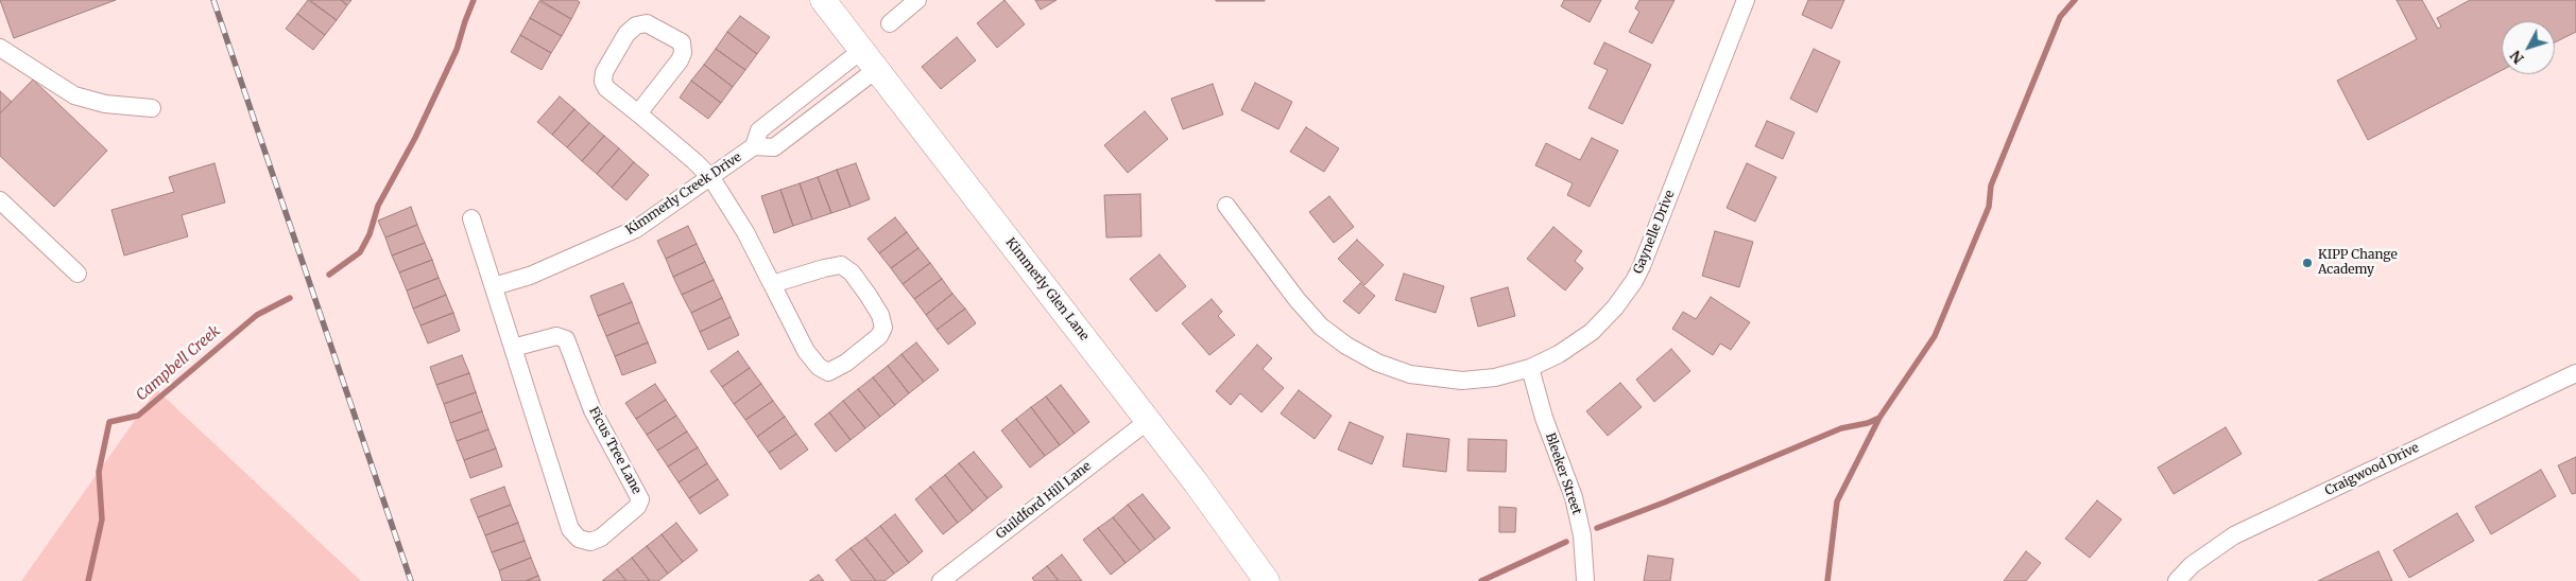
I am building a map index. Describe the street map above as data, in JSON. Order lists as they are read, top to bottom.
{
  "streets": {
    "street": [
      "Kimmerly Creek Drive",
      "Gaynelle Drive",
      "Kimmerly Glen Lane",
      "Ficus Tree Lane",
      "Craigwood Drive",
      "Bleeker Street",
      "Guildford Hill Lane"
    ]
  },
  "crossings": [
    ["Kimmerly Creek Drive", "Kimmerly Glen Lane"],
    ["Kimmerly Creek Drive", "Ficus Tree Lane"],
    ["Gaynelle Drive", "Bleeker Street"],
    ["Kimmerly Glen Lane", "Guildford Hill Lane"]
  ],
  "water": ["Campbell Creek"],
  "places": ["KIPP Change Academy"],
  "north": "bottom left"
}
